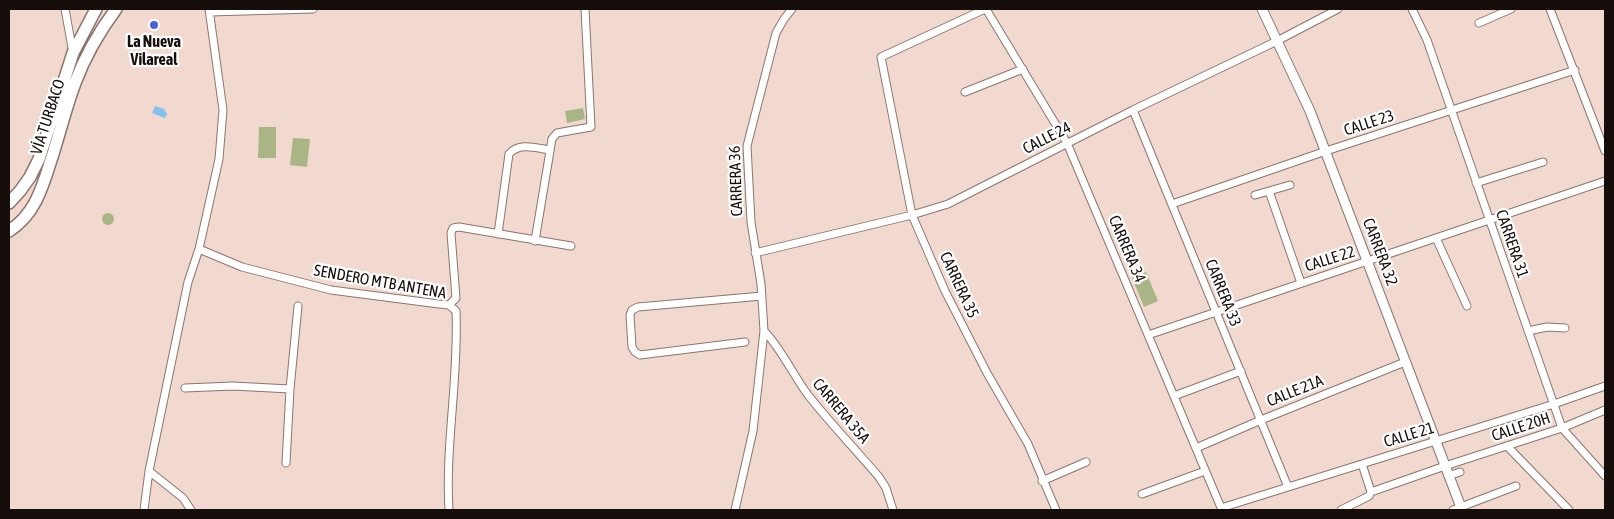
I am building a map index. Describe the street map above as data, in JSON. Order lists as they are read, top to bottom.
{
  "streets": {
    "highway": ["VÍA TURBACO"],
    "street": [
      "CALLE 23",
      "CALLE 24",
      "CARRERA 36",
      "CARRERA 31",
      "CARRERA 34",
      "CARRERA 32",
      "CALLE 22",
      "SENDERO MTB ANTENA",
      "CARRERA 35",
      "CARRERA 33",
      "CALLE 21A",
      "CARRERA 35A",
      "CALLE 20H",
      "CALLE 21"
    ]
  },
  "crossings": [
    ["CALLE 23", "CARRERA 31"],
    ["CALLE 23", "CARRERA 32"],
    ["CALLE 23", "CARRERA 33"],
    ["CALLE 24", "CARRERA 36"],
    ["CALLE 24", "CARRERA 34"],
    ["CALLE 24", "CARRERA 32"],
    ["CALLE 24", "CARRERA 35"],
    ["CALLE 24", "CARRERA 33"],
    ["CARRERA 36", "CARRERA 35A"],
    ["CARRERA 31", "CALLE 22"],
    ["CARRERA 31", "CALLE 20H"],
    ["CARRERA 31", "CALLE 21"],
    ["CARRERA 34", "CALLE 22"],
    ["CARRERA 34", "CARRERA 35"],
    ["CARRERA 34", "CALLE 21A"],
    ["CARRERA 34", "CALLE 21"],
    ["CARRERA 32", "CALLE 22"],
    ["CARRERA 32", "CALLE 21A"],
    ["CARRERA 32", "CALLE 20H"],
    ["CARRERA 32", "CALLE 21"],
    ["CALLE 22", "CARRERA 33"],
    ["CARRERA 33", "CALLE 21A"],
    ["CARRERA 33", "CALLE 21"]
  ],
  "places": ["La Nueva Vilareal"]
}
